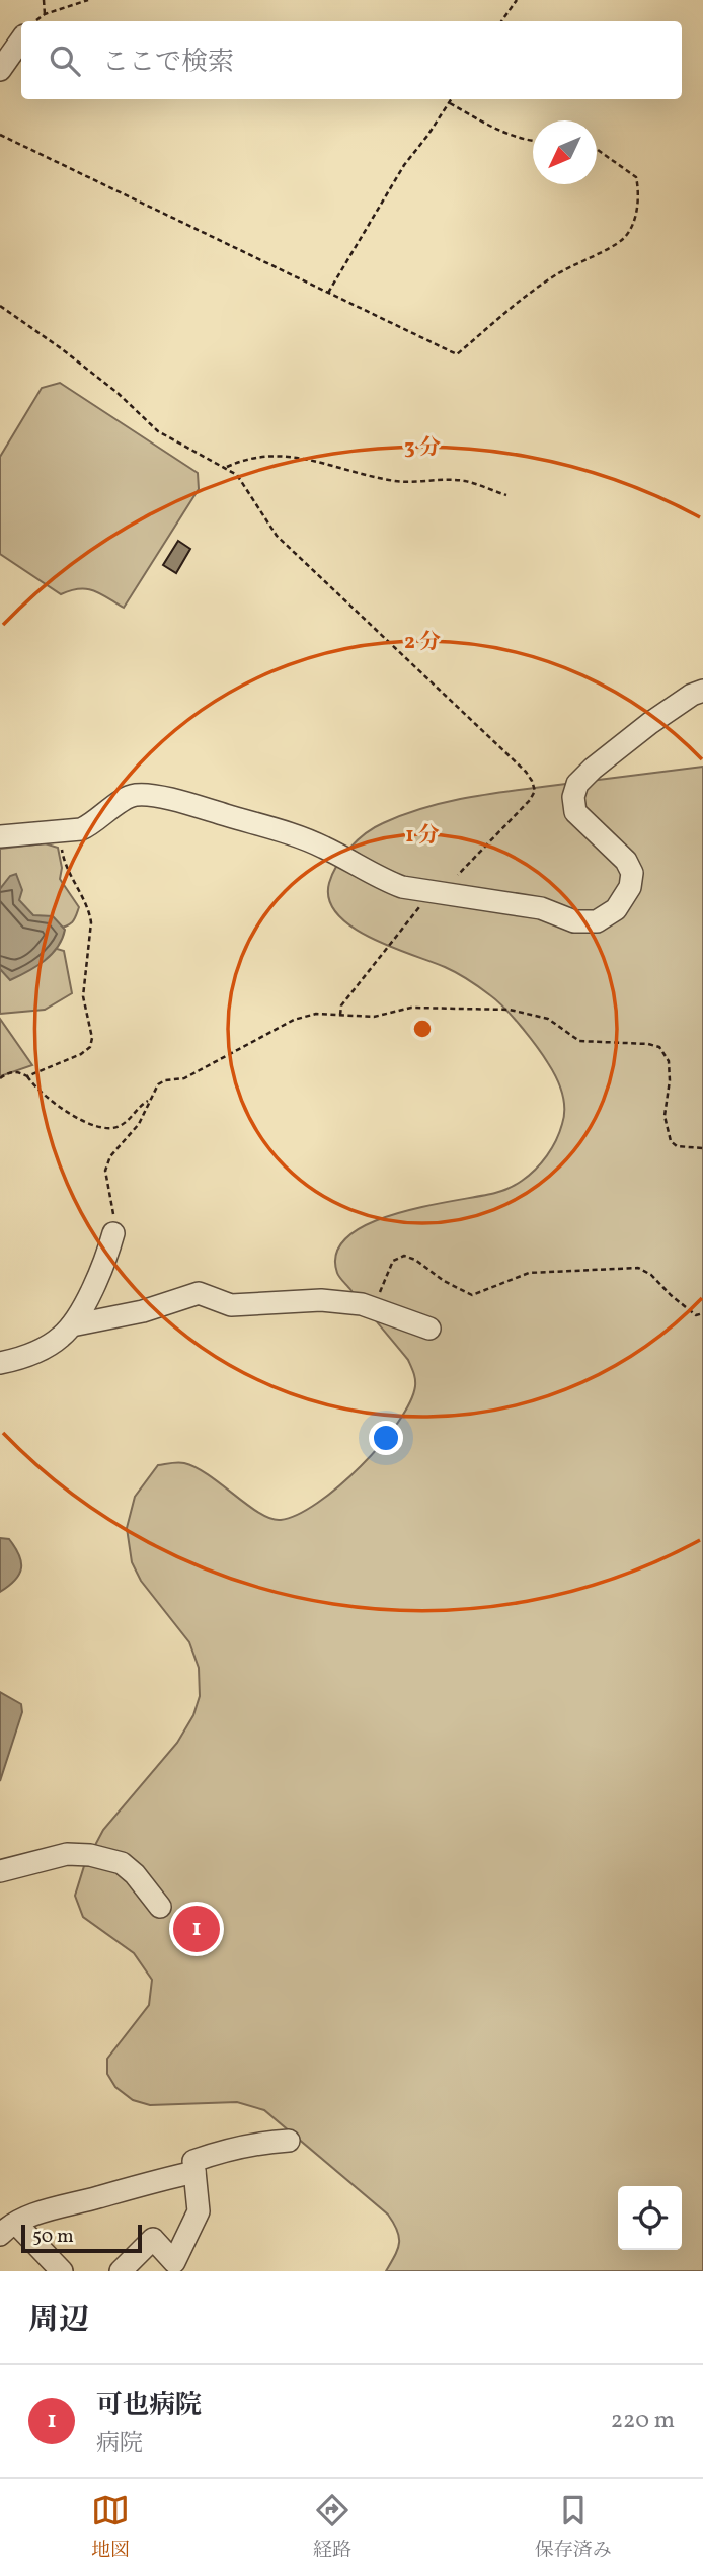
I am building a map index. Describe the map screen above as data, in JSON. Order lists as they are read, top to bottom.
{
  "scale_bar": "50 m",
  "north": "bottom left",
  "page": {
    "search": "ここで検索",
    "pins": "1",
    "scale": "50 m",
    "heading": "周辺",
    "list": [
      {
        "mark": "1",
        "name": "可也病院",
        "note": "病院",
        "value": "220 m"
      }
    ],
    "nav": ["地図", "経路", "保存済み"]
  },
  "rings": ["3 分", "2 分", "1 分"]
}
